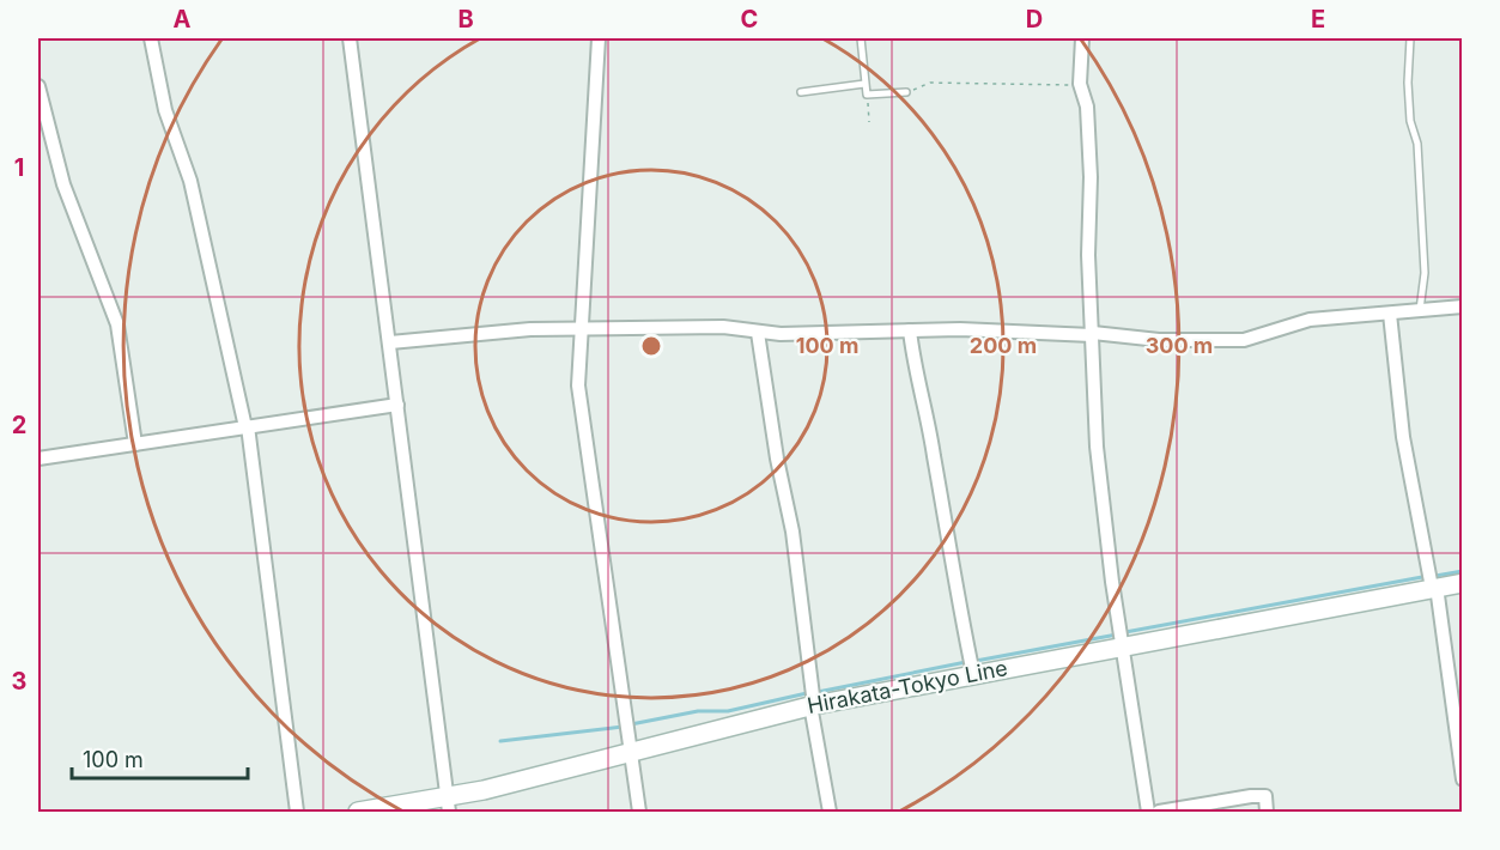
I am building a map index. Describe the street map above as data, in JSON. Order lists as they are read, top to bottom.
{
  "streets": {
    "main road": ["Hirakata-Tokyo Line"]
  },
  "scale_bar": "100 m",
  "grid": {
    "columns": [
      "A",
      "B",
      "C",
      "D",
      "E"
    ],
    "rows": ["1", "2", "3"]
  },
  "rings": ["100 m", "200 m", "300 m"]
}
